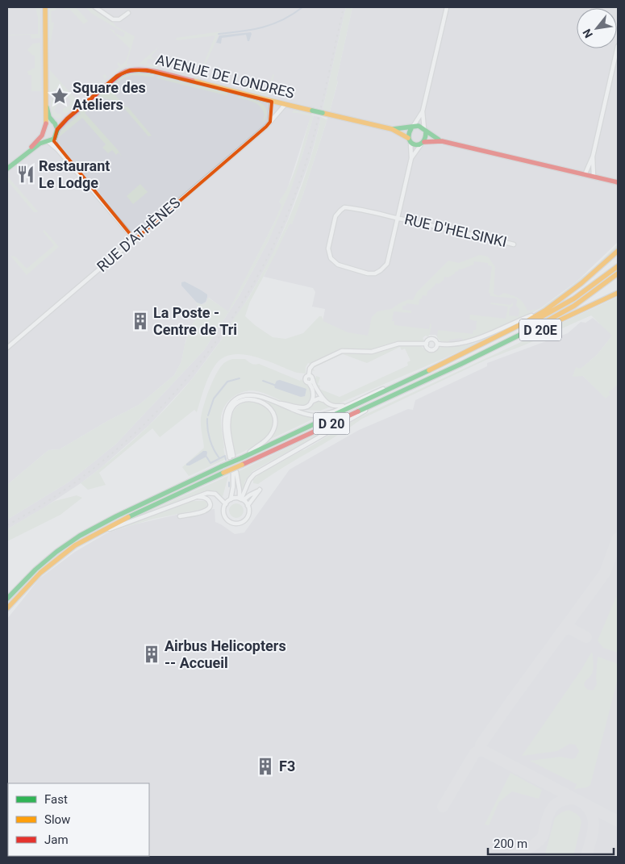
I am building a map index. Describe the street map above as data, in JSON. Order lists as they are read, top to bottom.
{
  "streets": {
    "main road": ["AVENUE DE LONDRES", "D 20E", "D 20"],
    "street": ["RUE D'HELSINKI", "RUE D'ATHÈNES"]
  },
  "crossings": [
    ["AVENUE DE LONDRES", "RUE D'HELSINKI"],
    ["AVENUE DE LONDRES", "RUE D'ATHÈNES"],
    ["D 20E", "D 20"]
  ],
  "places": {
    "place": ["Square des Ateliers"],
    "restaurant": ["Restaurant Le Lodge"],
    "building": ["La Poste - Centre de Tri", "Airbus Helicopters -- Accueil", "F3"]
  },
  "legend": ["Fast", "Slow", "Jam"],
  "scale_bar": "200 m",
  "north": "bottom left"
}
